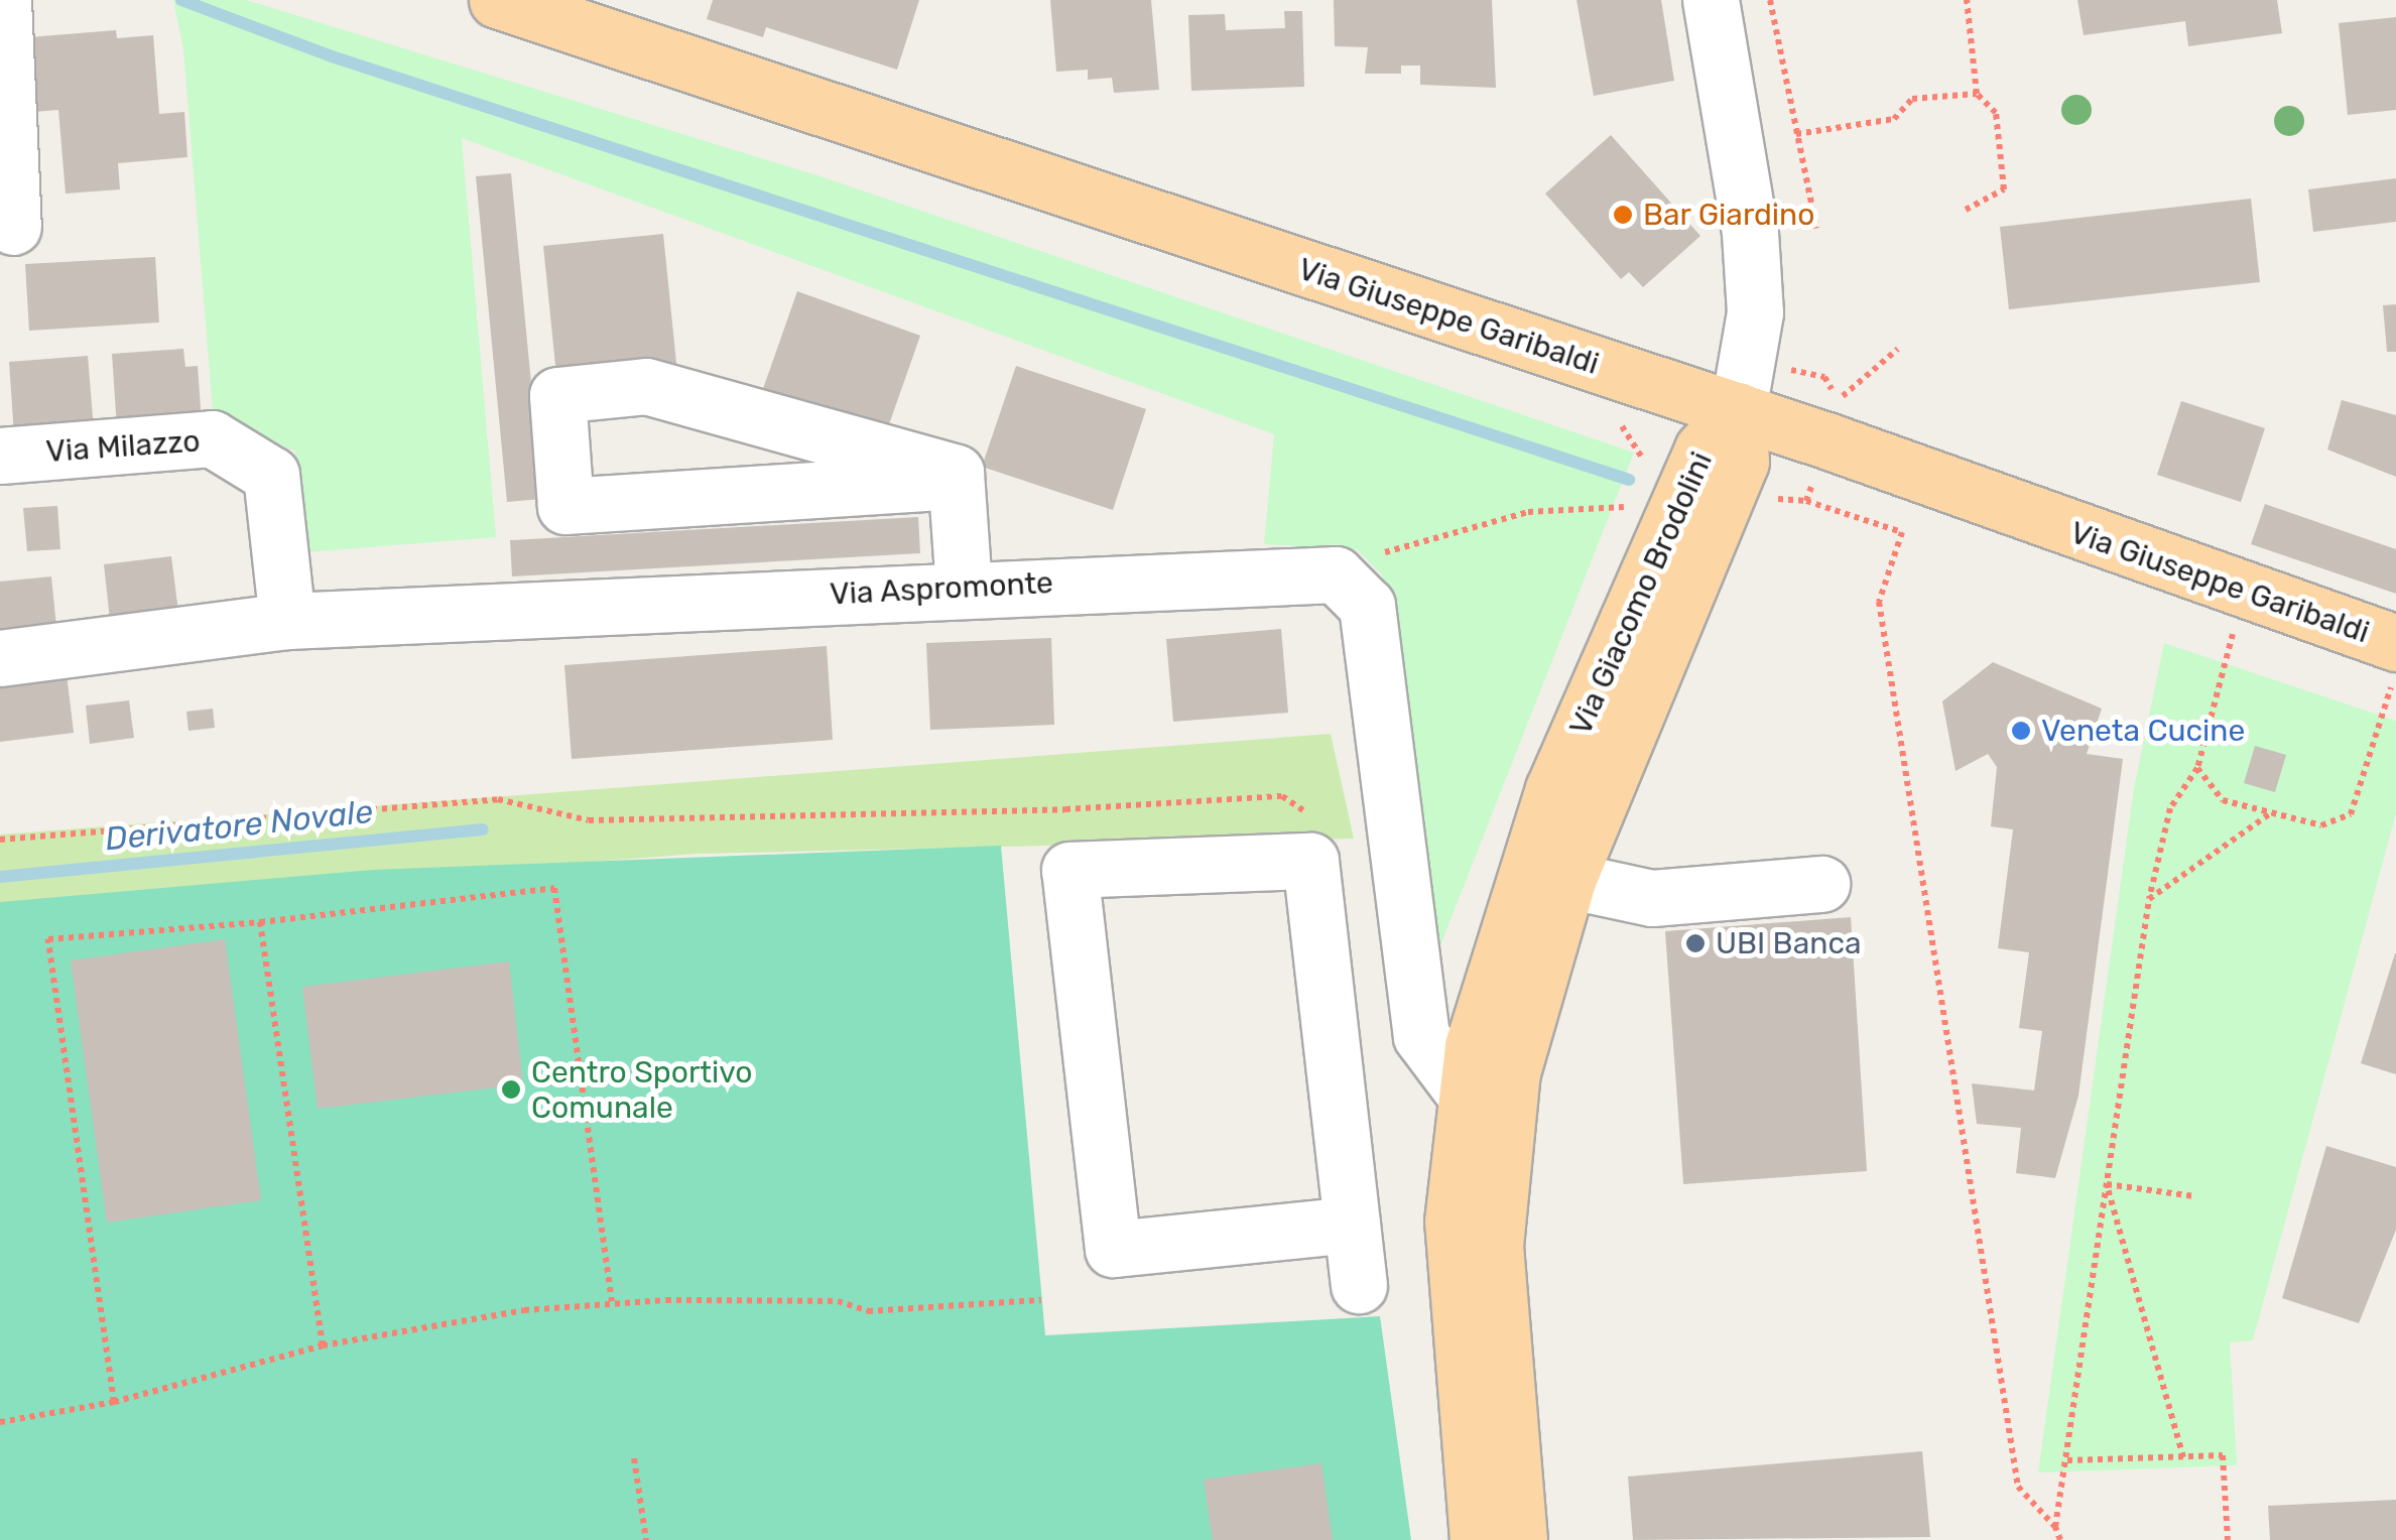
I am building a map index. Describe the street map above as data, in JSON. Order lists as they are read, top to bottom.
{
  "streets": {
    "main road": ["Via Giuseppe Garibaldi", "Via Giacomo Brodolini"],
    "street": ["Via Milazzo", "Via Aspromonte"]
  },
  "crossings": [
    ["Via Giuseppe Garibaldi", "Via Giacomo Brodolini"],
    ["Via Milazzo", "Via Aspromonte"]
  ],
  "water": ["Derivatore Novale"],
  "places": [
    "Bar Giardino",
    "Veneta Cucine",
    "UBI Banca",
    "Centro Sportivo Comunale"
  ]
}
